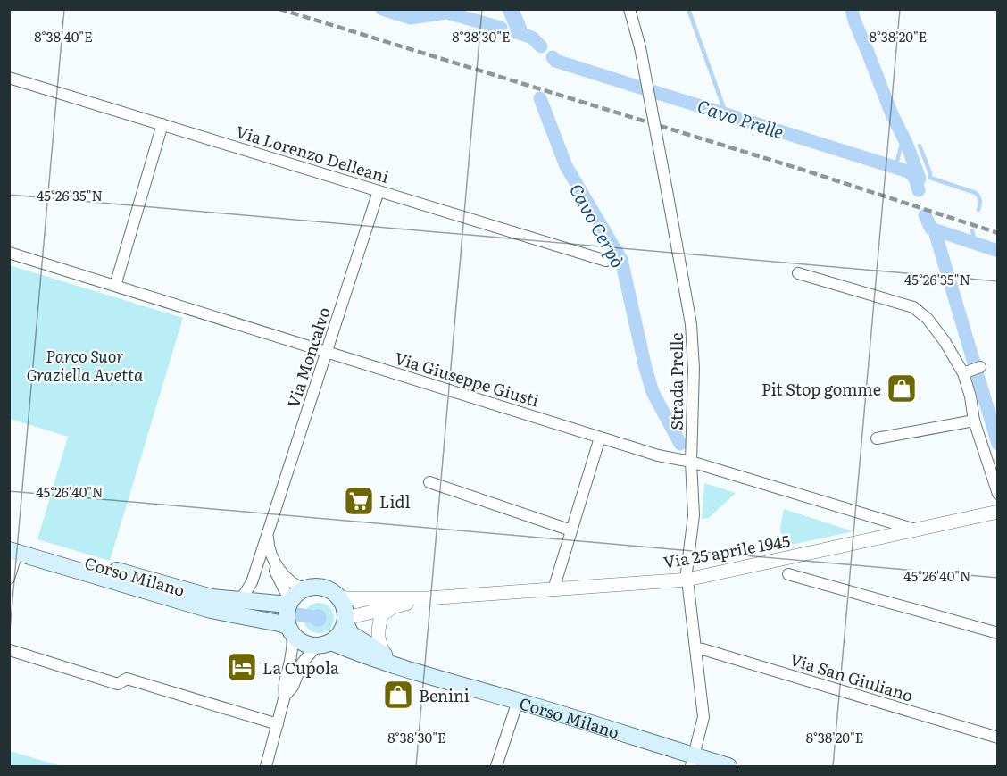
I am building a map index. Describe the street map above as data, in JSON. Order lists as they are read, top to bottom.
{
  "streets": {
    "main road": ["Corso Milano"],
    "street": [
      "Via Lorenzo Delleani",
      "Via Moncalvo",
      "Via Giuseppe Giusti",
      "Strada Prelle",
      "Via 25 aprile 1945",
      "Via San Giuliano"
    ]
  },
  "crossings": [
    ["Via Lorenzo Delleani", "Via Moncalvo"],
    ["Via Moncalvo", "Via Giuseppe Giusti"],
    ["Via Giuseppe Giusti", "Strada Prelle"],
    ["Via Giuseppe Giusti", "Via 25 aprile 1945"],
    ["Strada Prelle", "Via 25 aprile 1945"],
    ["Strada Prelle", "Corso Milano"],
    ["Strada Prelle", "Via San Giuliano"],
    ["Via 25 aprile 1945", "Corso Milano"]
  ],
  "water": ["Cavo Prelle", "Cavo Cerpò"],
  "parks": ["Parco Suor Graziella Avetta"],
  "places": {
    "shop": ["Pit Stop gomme", "Benini"],
    "supermarket": ["Lidl"],
    "hotel": ["La Cupola"]
  },
  "coordinates": [
    "8°38'40\"E",
    "8°38'30\"E",
    "8°38'20\"E",
    "45°26'35\"N",
    "45°26'40\"N"
  ]
}
